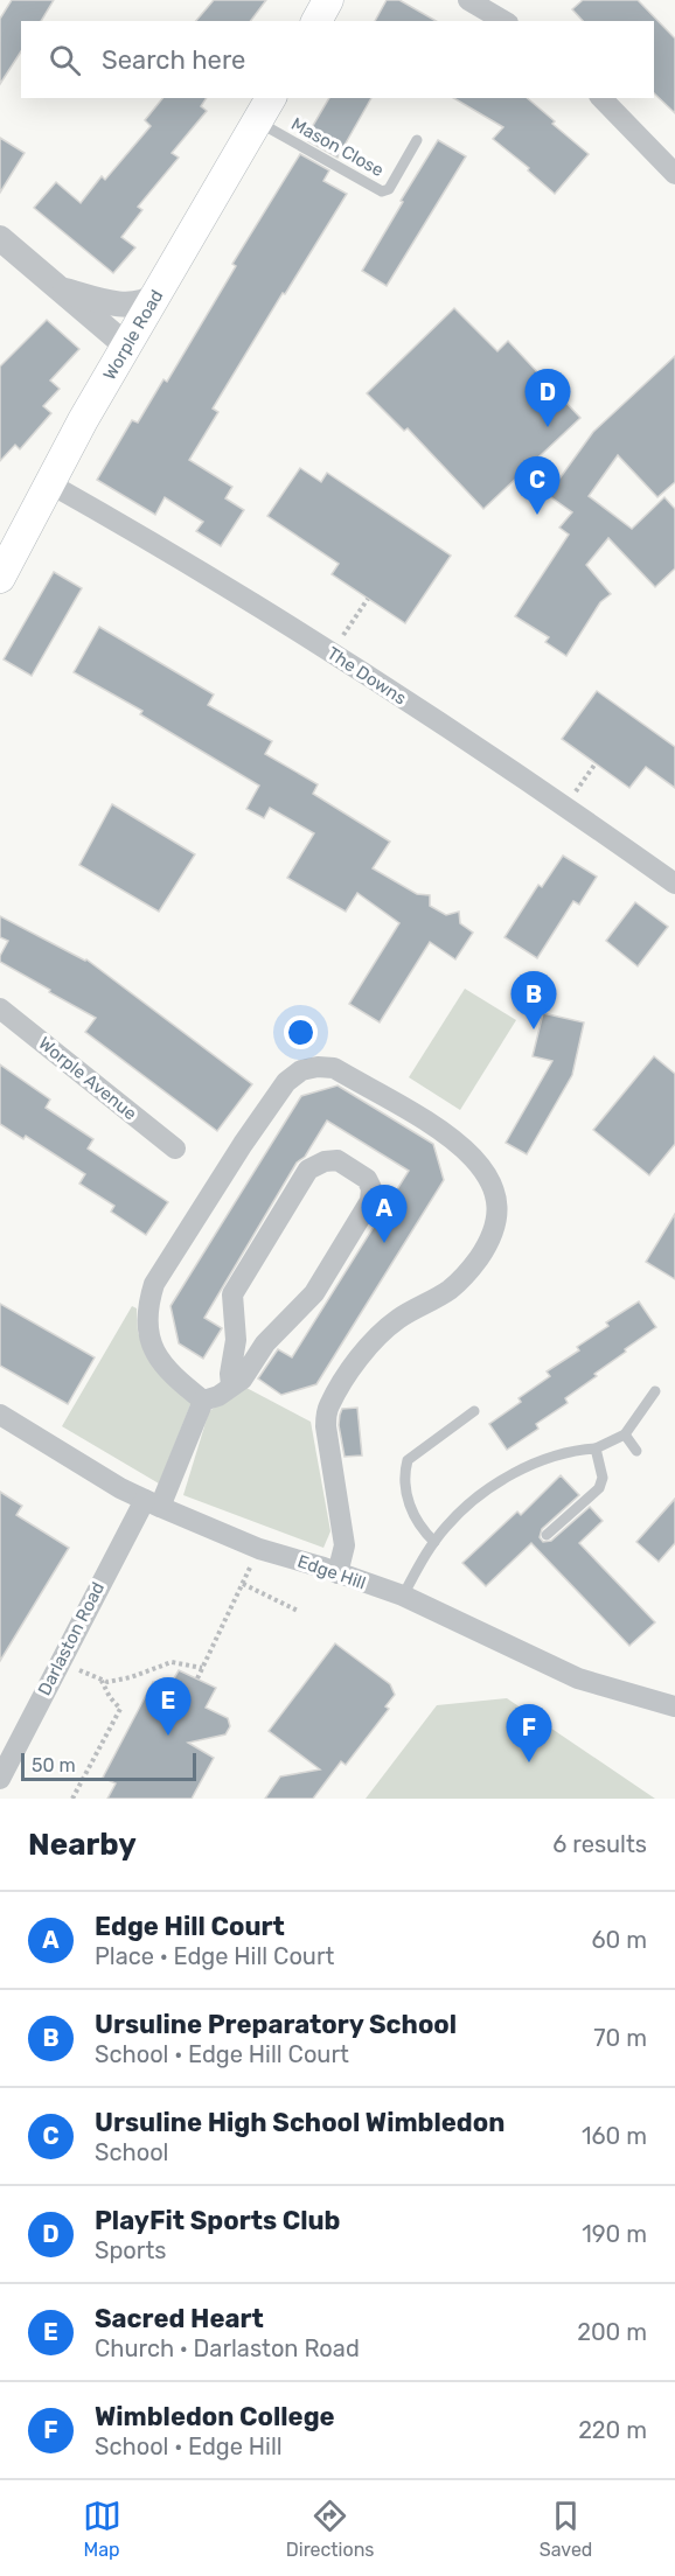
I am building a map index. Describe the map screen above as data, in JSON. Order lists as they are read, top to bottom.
{
  "streets": {
    "main road": ["Worple Road"],
    "street": [
      "The Downs",
      "Worple Avenue",
      "Edge Hill",
      "Darlaston Road"
    ],
    "lane": ["Mason Close"]
  },
  "crossings": [
    ["Mason Close", "Worple Road"],
    ["Worple Road", "The Downs"],
    ["Edge Hill", "Darlaston Road"]
  ],
  "scale_bar": "50 m",
  "page": {
    "search": "Search here",
    "pins": [
      "D",
      "C",
      "B",
      "A",
      "E",
      "F"
    ],
    "scale": "50 m",
    "heading": ["Nearby", "6 results"],
    "list": [
      {
        "mark": "A",
        "name": "Edge Hill Court",
        "note": "Place · Edge Hill Court",
        "value": "60 m"
      },
      {
        "mark": "B",
        "name": "Ursuline Preparatory School",
        "note": "School · Edge Hill Court",
        "value": "70 m"
      },
      {
        "mark": "C",
        "name": "Ursuline High School Wimbledon",
        "note": "School",
        "value": "160 m"
      },
      {
        "mark": "D",
        "name": "PlayFit Sports Club",
        "note": "Sports",
        "value": "190 m"
      },
      {
        "mark": "E",
        "name": "Sacred Heart",
        "note": "Church · Darlaston Road",
        "value": "200 m"
      },
      {
        "mark": "F",
        "name": "Wimbledon College",
        "note": "School · Edge Hill",
        "value": "220 m"
      }
    ],
    "nav": ["Map", "Directions", "Saved"]
  }
}
